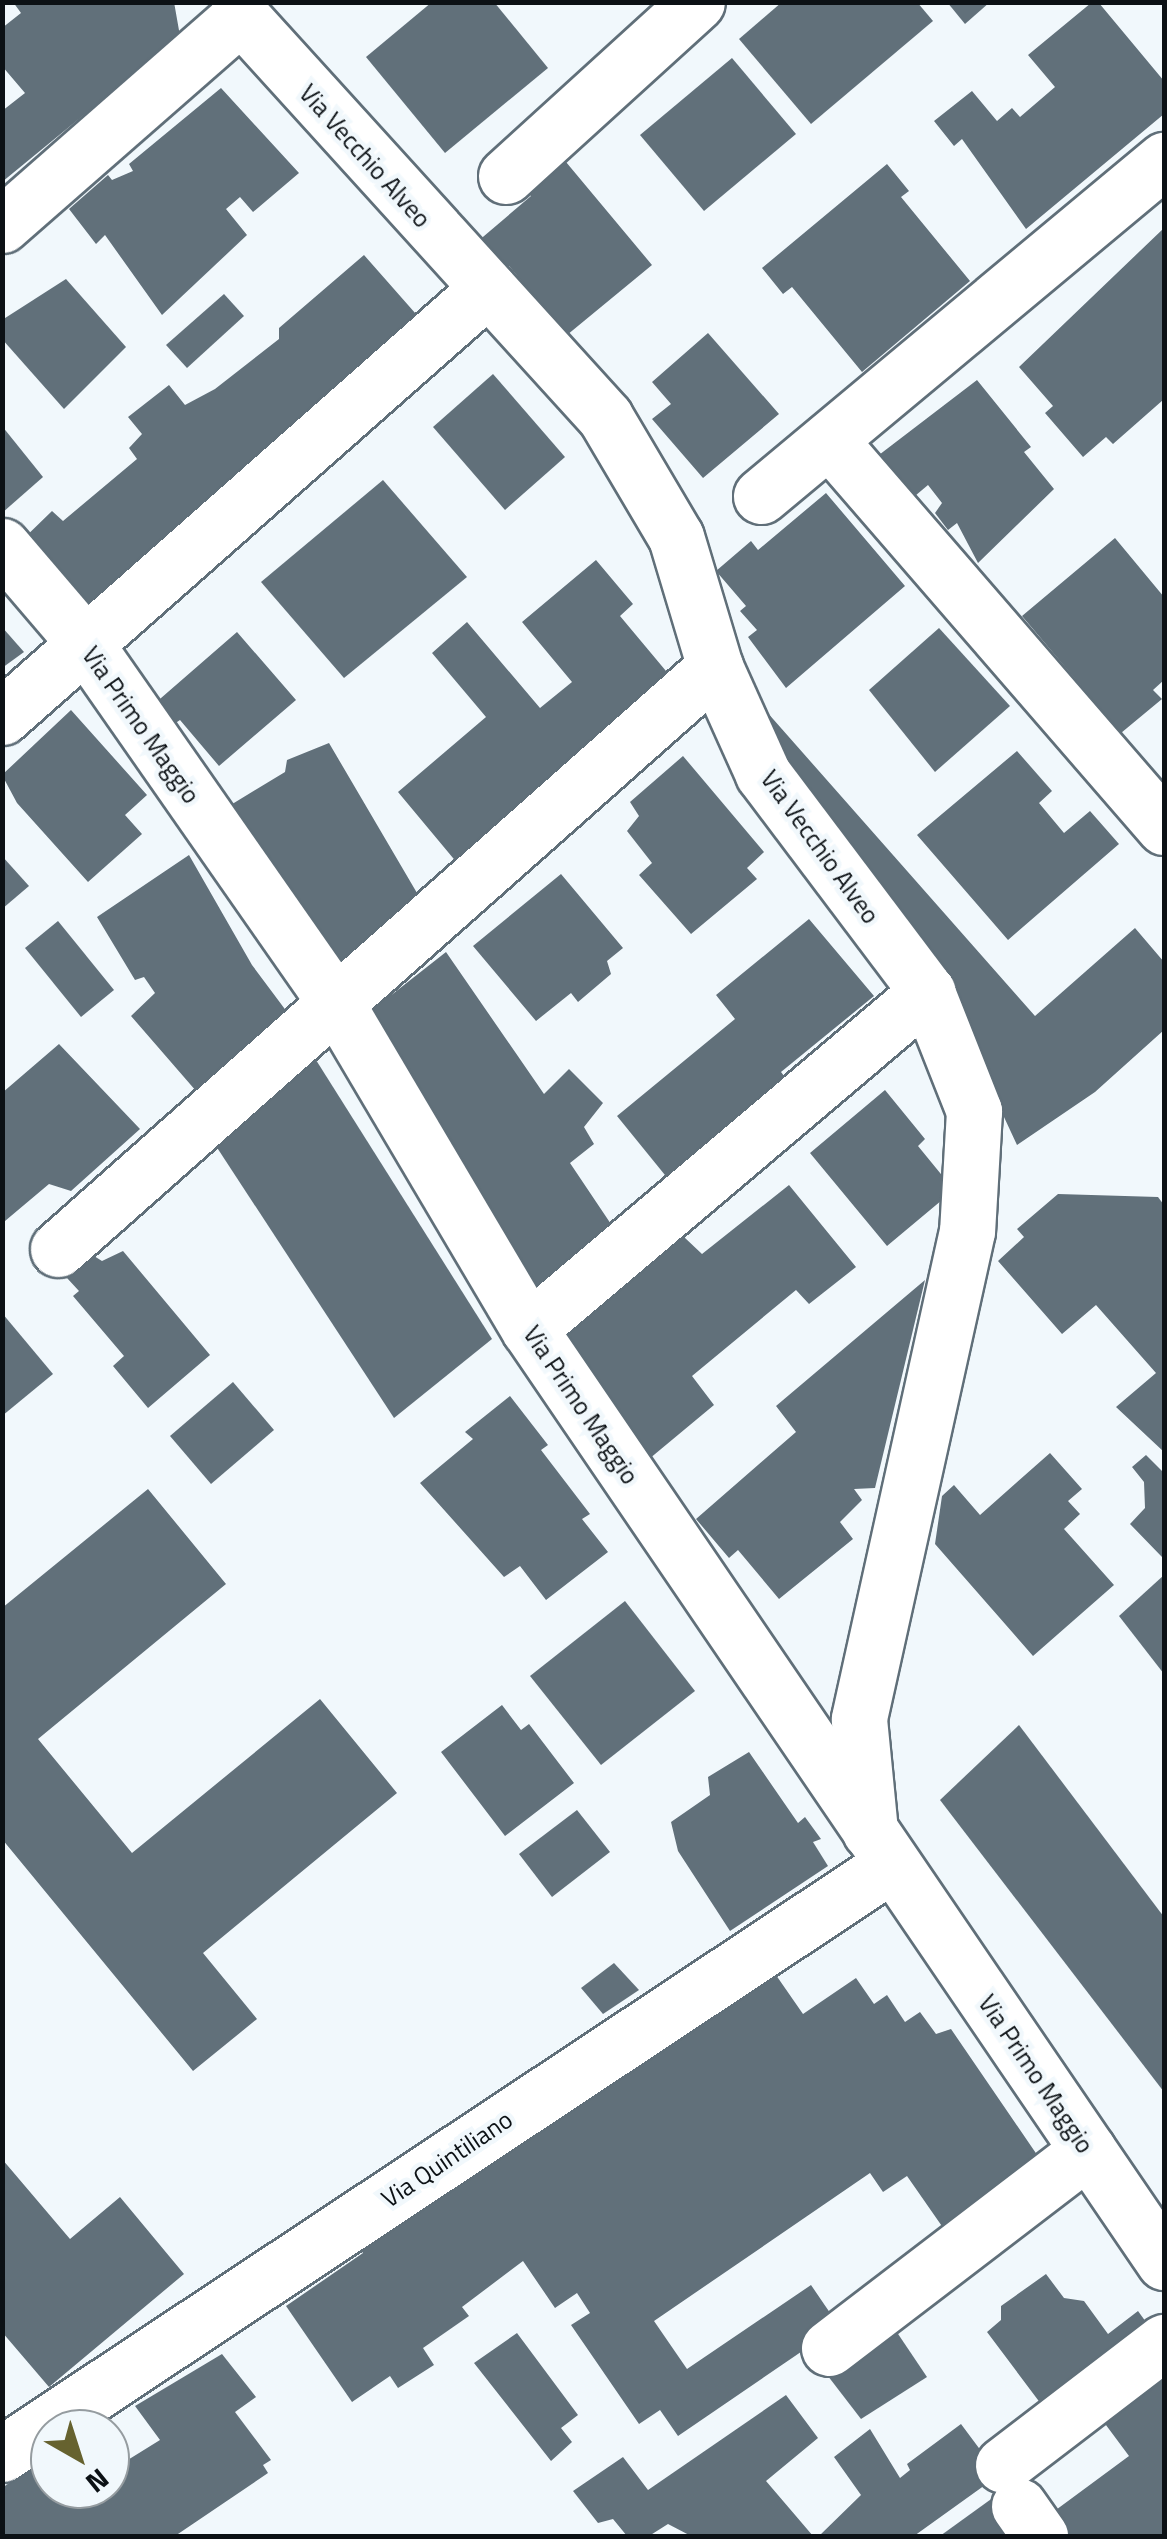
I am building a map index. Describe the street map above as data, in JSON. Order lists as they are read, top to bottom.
{
  "streets": {
    "street": ["Via Vecchio Alveo", "Via Primo Maggio", "Via Quintiliano"]
  },
  "crossings": [
    ["Via Vecchio Alveo", "Via Primo Maggio"],
    ["Via Vecchio Alveo", "Via Quintiliano"],
    ["Via Primo Maggio", "Via Quintiliano"]
  ],
  "north": "bottom right"
}
